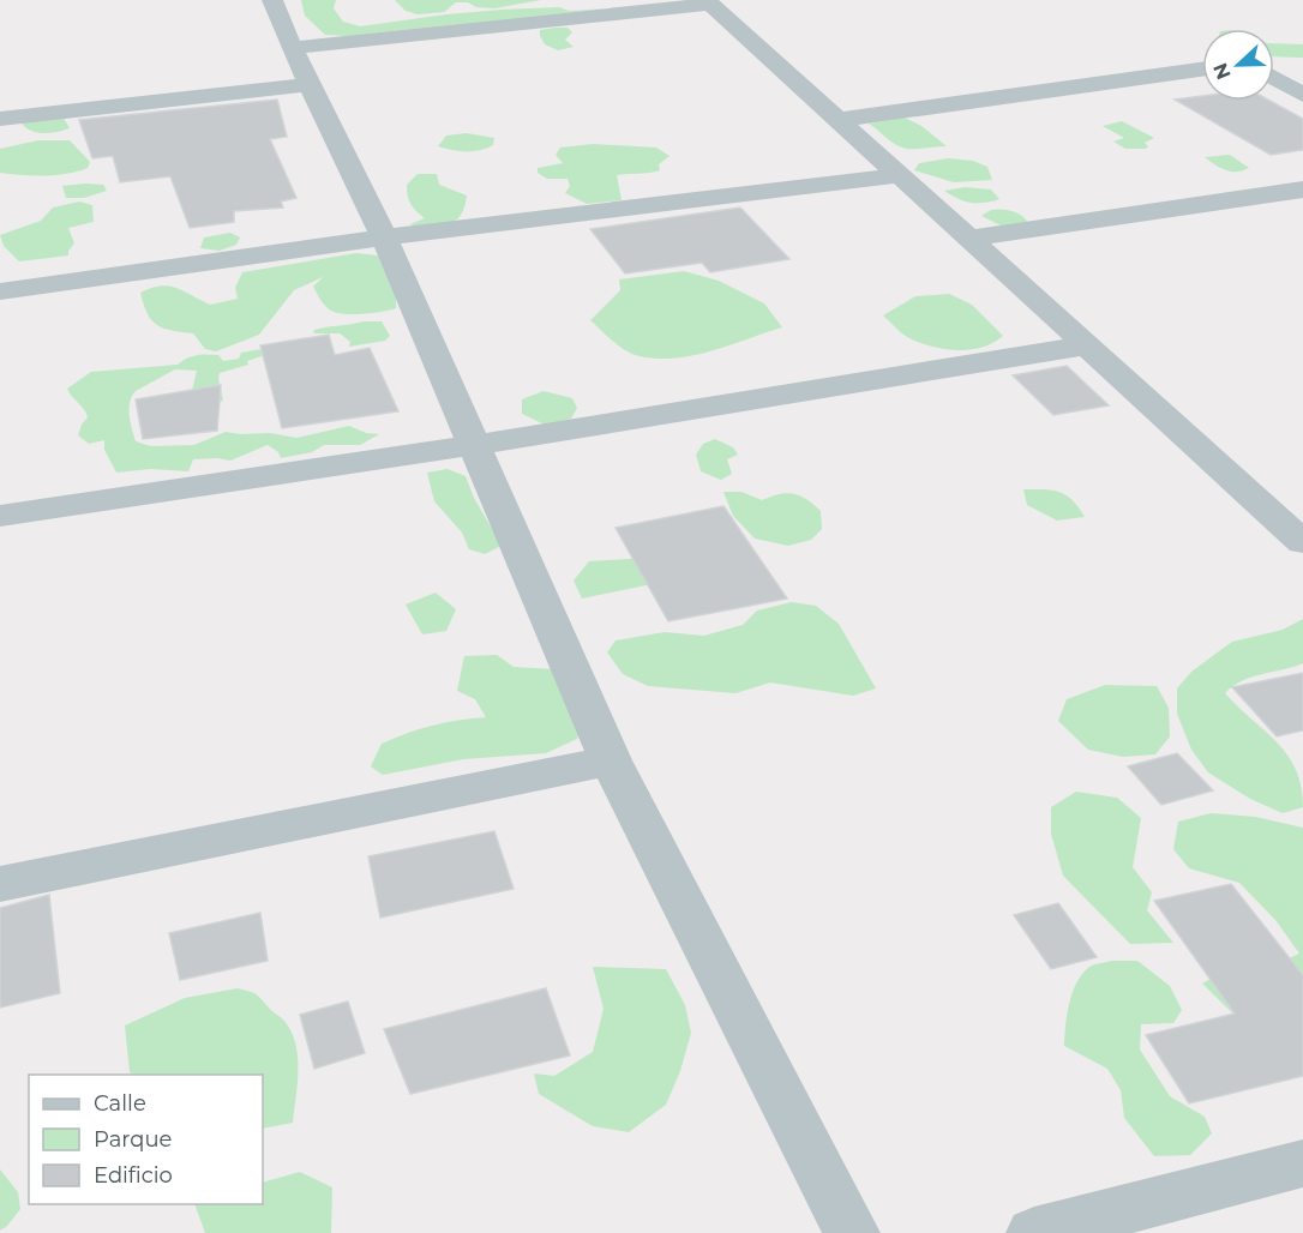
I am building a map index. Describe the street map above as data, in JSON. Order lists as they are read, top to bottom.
{
  "legend": ["Calle", "Parque", "Edificio"],
  "north": "left"
}
